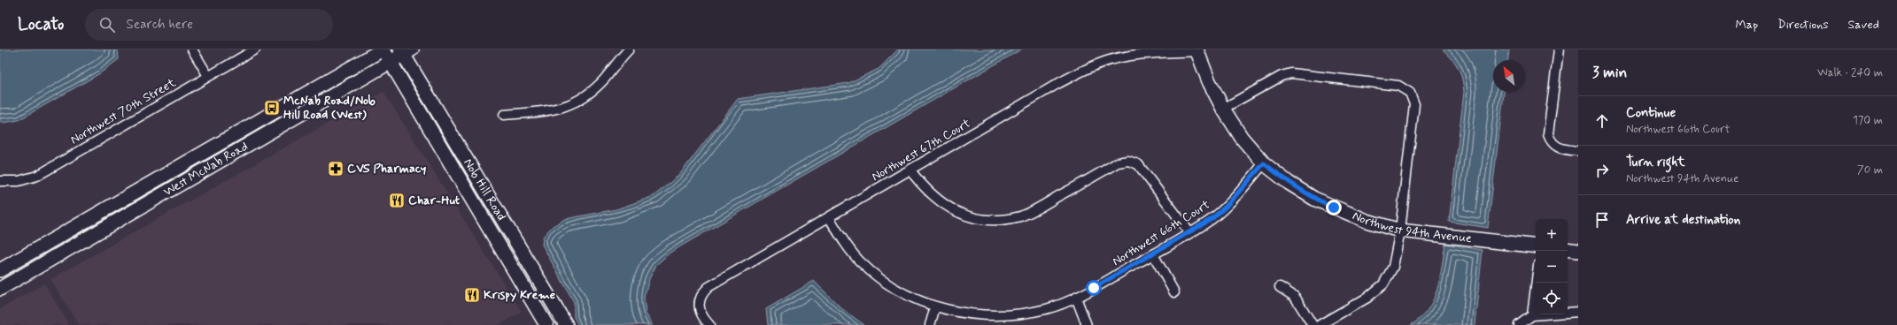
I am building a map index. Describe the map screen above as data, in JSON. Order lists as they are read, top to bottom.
{
  "streets": {
    "main road": ["West McNab Road", "Nob Hill Road", "Northwest 94th Avenue"],
    "street": ["Northwest 70th Street", "Northwest 67th Court", "Northwest 66th Court"]
  },
  "crossings": [
    ["Northwest 67th Court", "Northwest 94th Avenue"],
    ["Northwest 67th Court", "Northwest 66th Court"],
    ["West McNab Road", "Nob Hill Road"],
    ["Northwest 94th Avenue", "Northwest 66th Court"]
  ],
  "places": {
    "bus stop": ["McNab Road/Nob Hill Road (West)"],
    "pharmacy": ["CVS Pharmacy"],
    "restaurant": ["Char-Hut", "Krispy Kreme"]
  },
  "north": "top left",
  "page": {
    "header": "Locato",
    "search": "Search here",
    "nav": ["Map", "Directions", "Saved"],
    "heading": ["3 min", "Walk · 240 m"],
    "list": [
      ["Continue", "Northwest 66th Court", "170 m"],
      ["Turn right", "Northwest 94th Avenue", "70 m"],
      "Arrive at destination"
    ],
    "map_buttons": ["+", "−"]
  }
}
